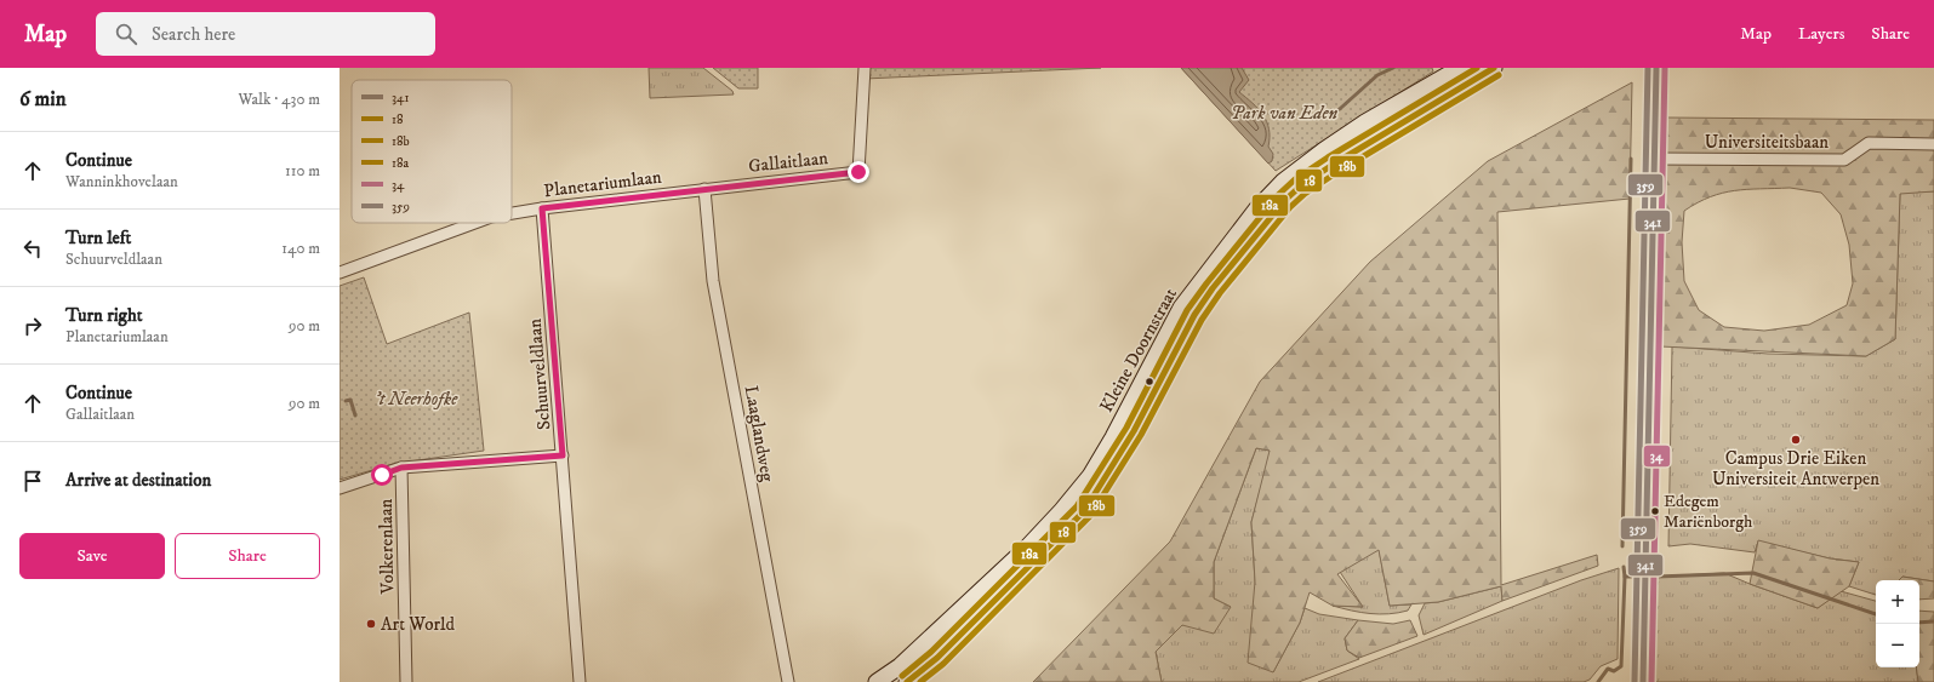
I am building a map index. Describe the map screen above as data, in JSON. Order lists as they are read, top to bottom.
{
  "streets": {
    "street": [
      "Universiteitsbaan",
      "Gallaitlaan",
      "Planetariumlaan",
      "Kleine Doornstraat",
      "Schuurveldlaan",
      "Laaglandweg",
      "Volkerenlaan"
    ]
  },
  "crossings": [
    ["Gallaitlaan", "Planetariumlaan"],
    ["Gallaitlaan", "Laaglandweg"],
    ["Planetariumlaan", "Schuurveldlaan"],
    ["Planetariumlaan", "Laaglandweg"]
  ],
  "parks": ["Park van Eden", "'t Neerhofke"],
  "places": ["Campus Drie Eiken Universiteit Antwerpen", "Edegem Mariënborgh", "Art World"],
  "lines": [
    "transit line 341",
    "transit line 18",
    "transit line 18a",
    "transit line 34",
    "transit line 359",
    "transit line 18b"
  ],
  "legend": [
    "341",
    "18",
    "18b",
    "18a",
    "34",
    "359"
  ],
  "page": {
    "header": "Map",
    "search": "Search here",
    "nav": ["Map", "Layers", "Share"],
    "heading": ["6 min", "Walk · 430 m"],
    "list": [
      ["Continue", "Wanninkhovelaan", "110 m"],
      ["Turn left", "Schuurveldlaan", "140 m"],
      ["Turn right", "Planetariumlaan", "90 m"],
      ["Continue", "Gallaitlaan", "90 m"],
      "Arrive at destination"
    ],
    "buttons": ["Save", "Share"],
    "map_buttons": ["+", "−"]
  }
}
